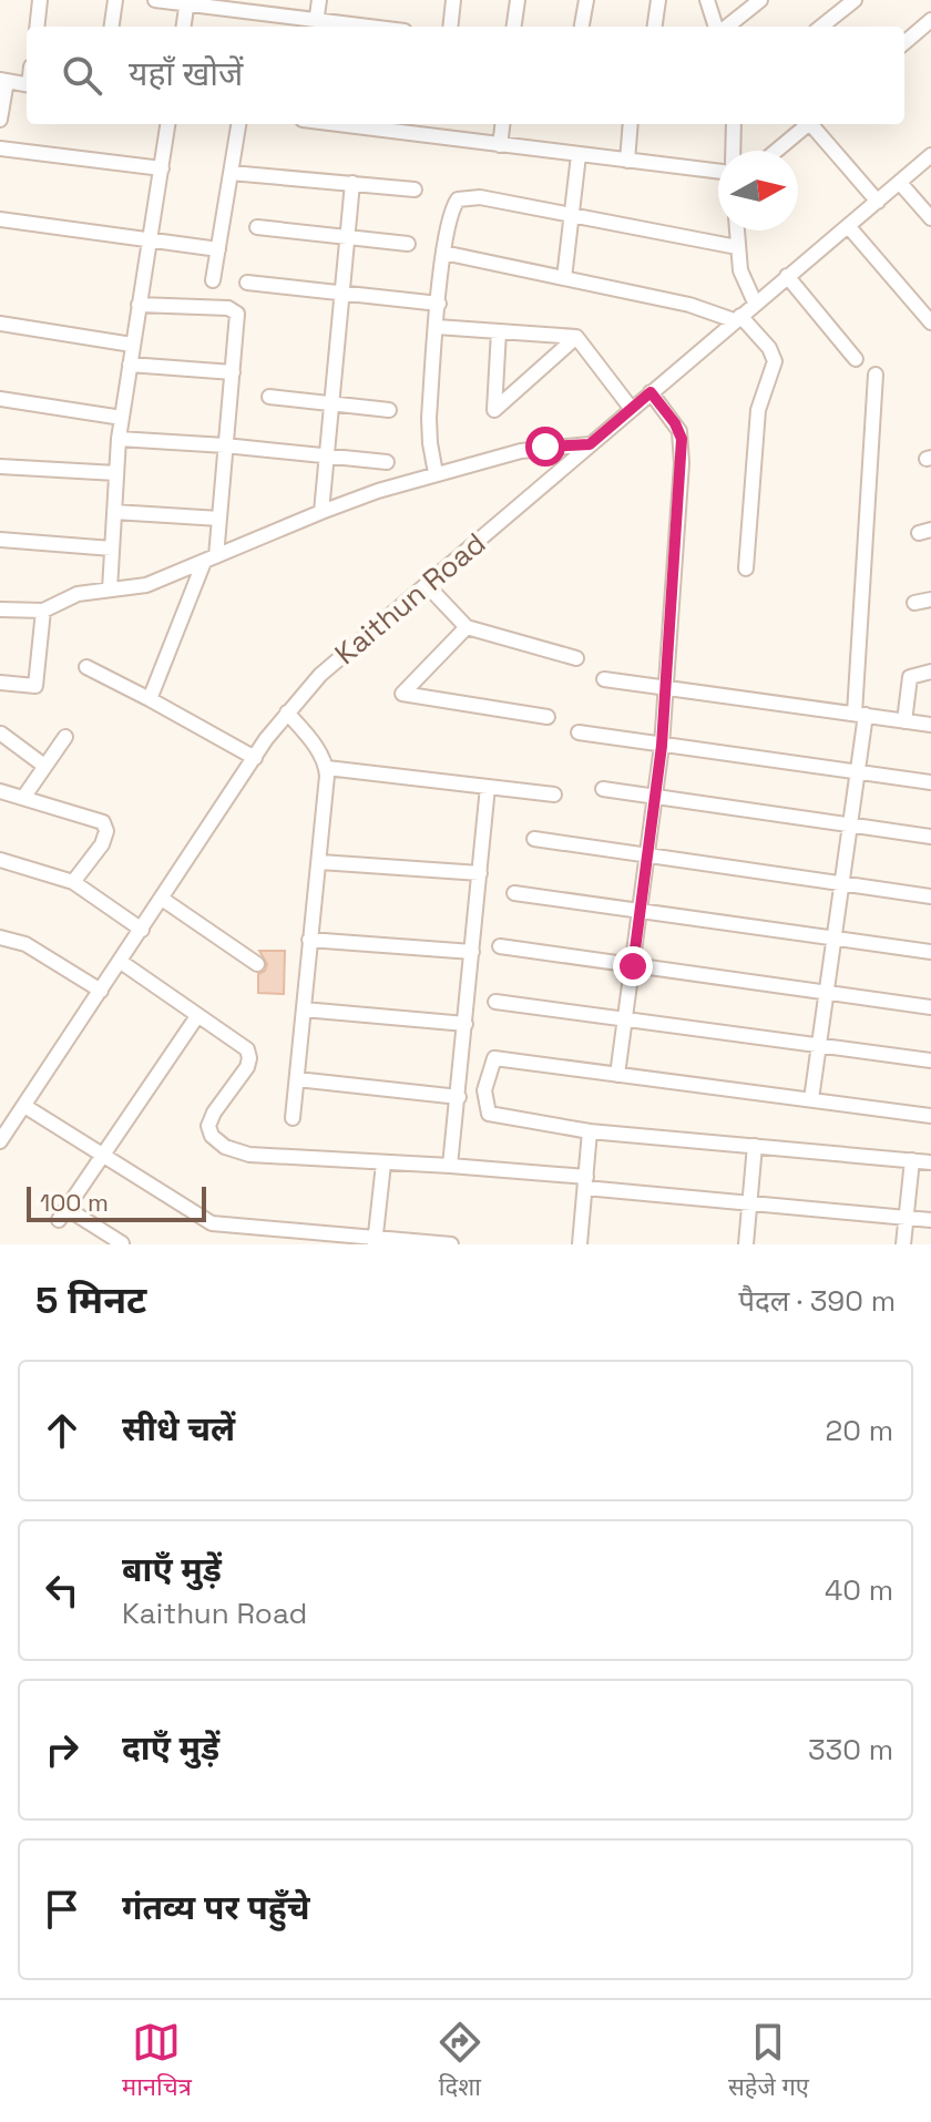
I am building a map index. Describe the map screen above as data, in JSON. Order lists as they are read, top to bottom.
{
  "streets": {
    "street": ["Kaithun Road"]
  },
  "scale_bar": "100 m",
  "north": "right",
  "page": {
    "search": "यहाँ खोजें",
    "scale": "100 m",
    "heading": ["5 मिनट", "पैदल · 390 m"],
    "list": [
      ["सीधे चलें", "20 m"],
      ["बाएँ मुड़ें", "Kaithun Road", "40 m"],
      ["दाएँ मुड़ें", "330 m"],
      "गंतव्य पर पहुँचे"
    ],
    "nav": ["मानचित्र", "दिशा", "सहेजे गए"]
  }
}
